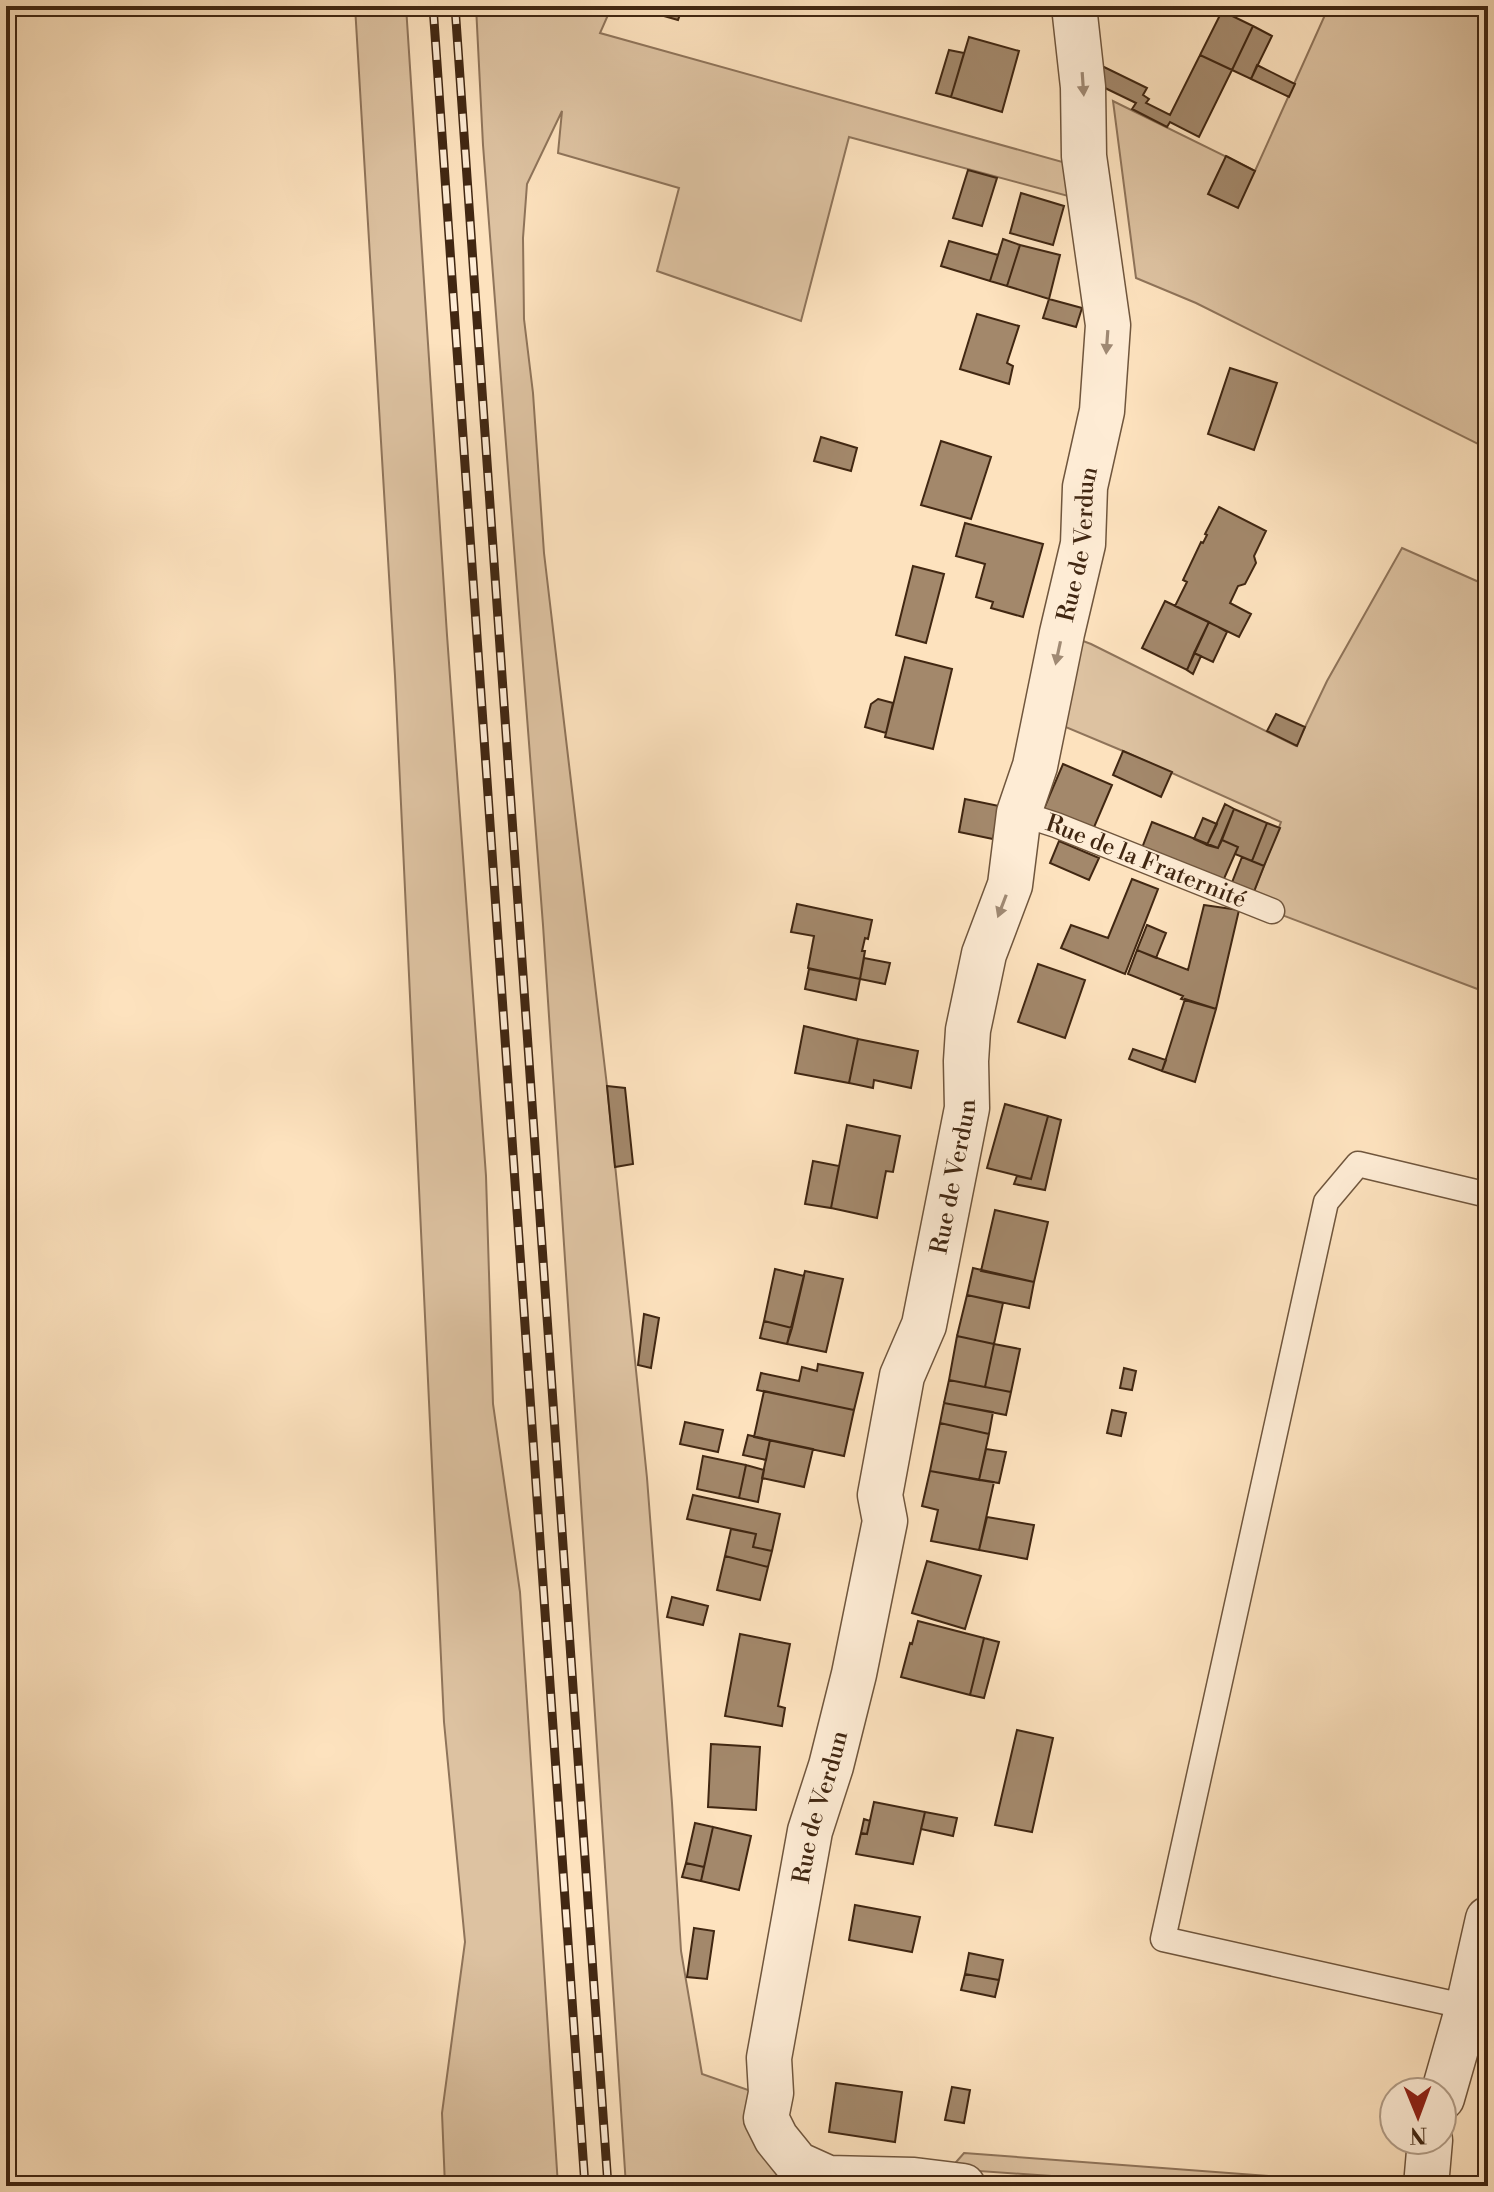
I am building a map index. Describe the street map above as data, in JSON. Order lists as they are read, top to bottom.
{
  "streets": {
    "street": ["Rue de Verdun"],
    "lane": ["Rue de la Fraternité"]
  },
  "crossings": [
    ["Rue de Verdun", "Rue de la Fraternité"]
  ],
  "one_way": ["Rue de Verdun"],
  "north": "bottom"
}
